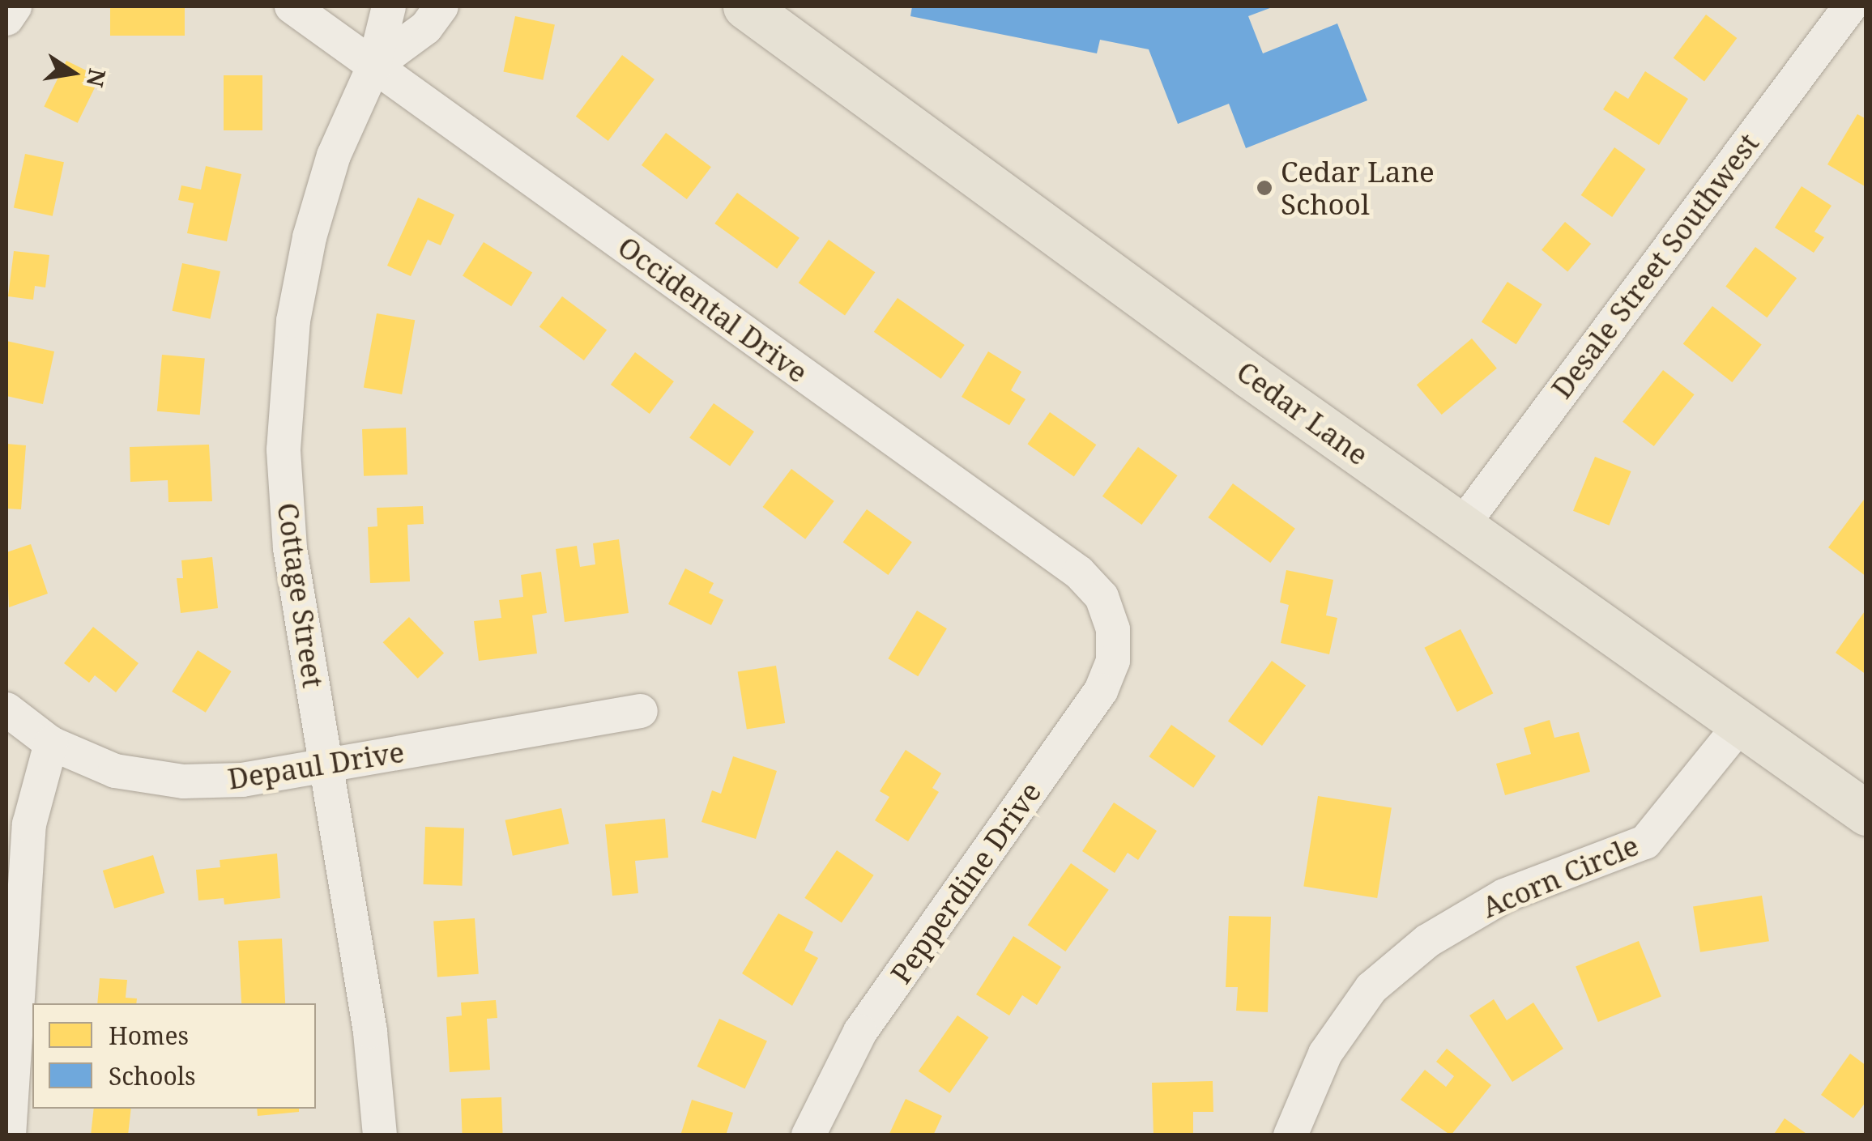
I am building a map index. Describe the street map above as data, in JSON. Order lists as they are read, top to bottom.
{
  "streets": {
    "main road": ["Cedar Lane"],
    "street": [
      "Desale Street Southwest",
      "Occidental Drive",
      "Cottage Street",
      "Depaul Drive",
      "Acorn Circle",
      "Pepperdine Drive"
    ]
  },
  "crossings": [
    ["Desale Street Southwest", "Cedar Lane"],
    ["Occidental Drive", "Cottage Street"],
    ["Occidental Drive", "Pepperdine Drive"],
    ["Cedar Lane", "Acorn Circle"],
    ["Cottage Street", "Depaul Drive"]
  ],
  "places": ["Cedar Lane School"],
  "legend": ["Homes", "Schools"],
  "north": "right"
}
